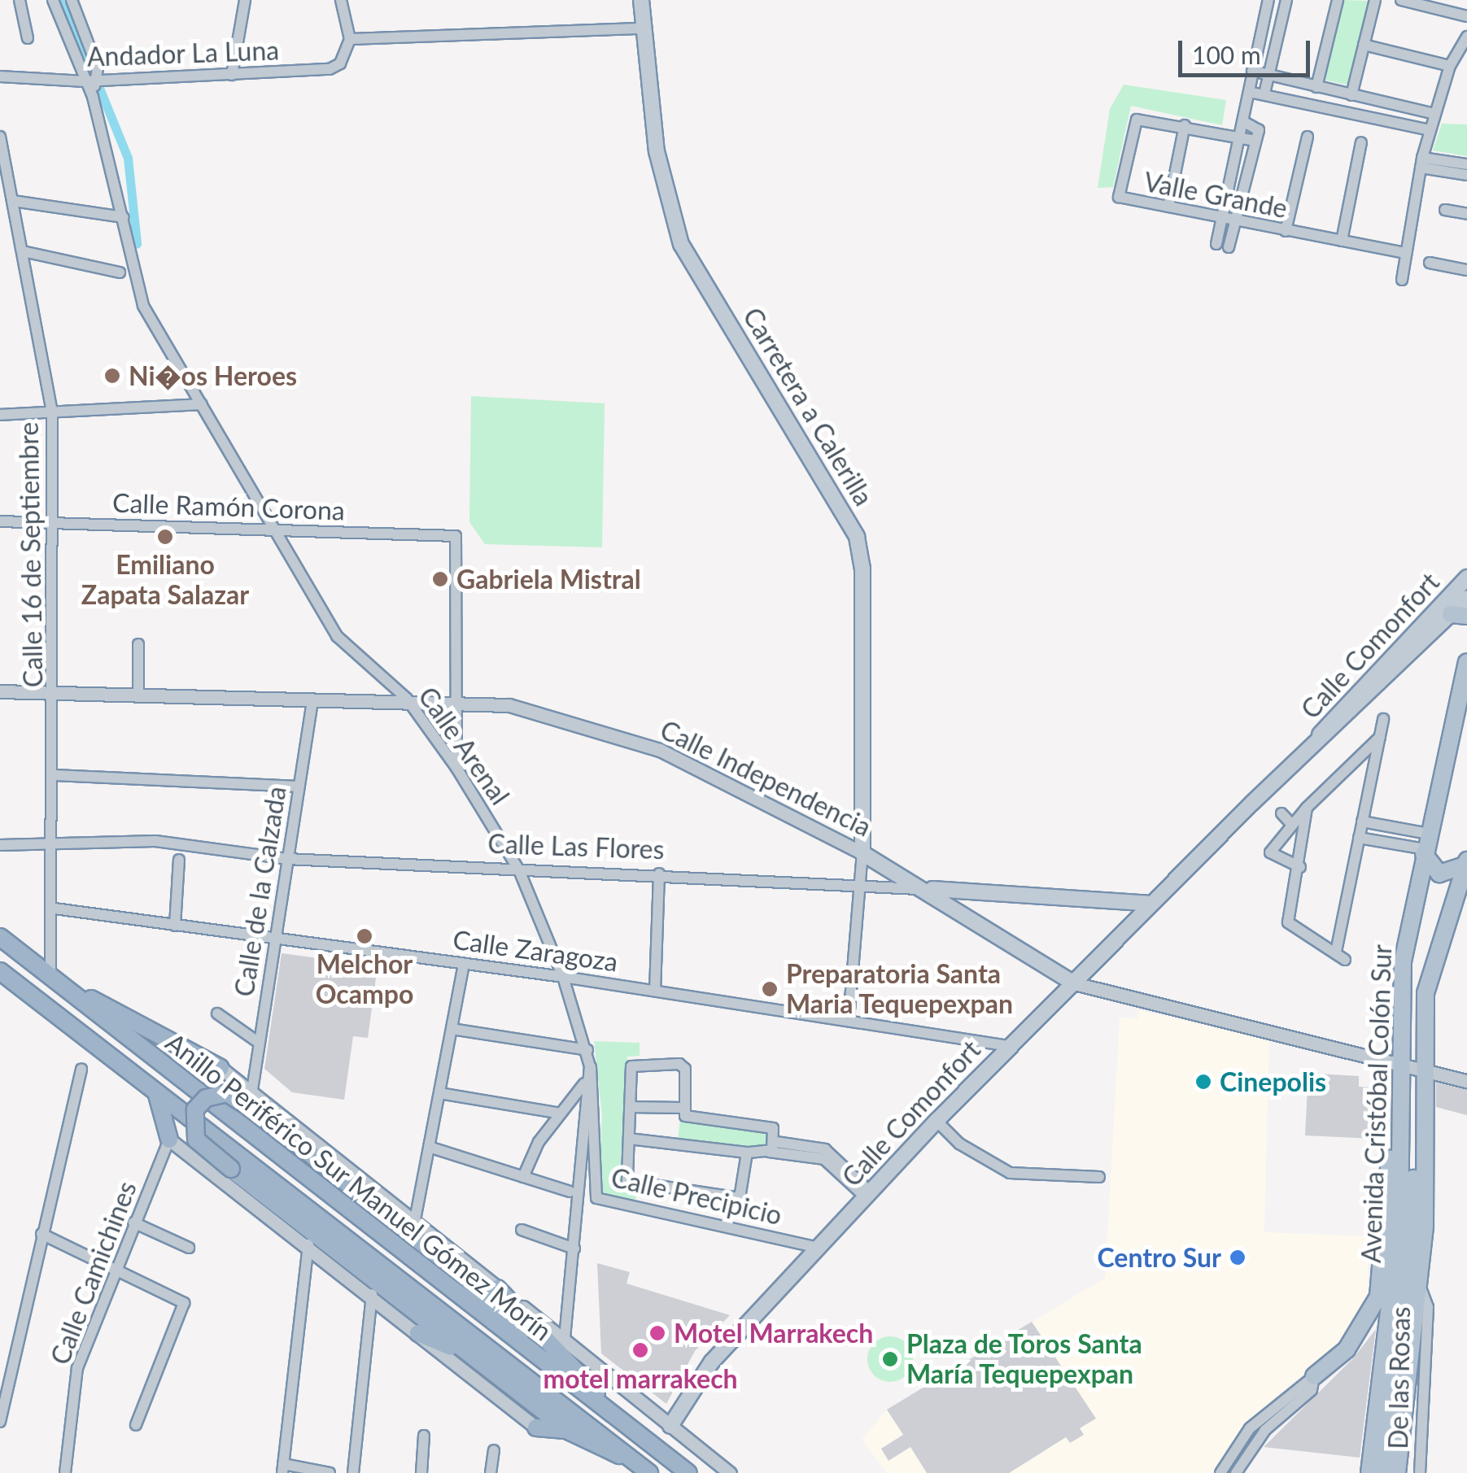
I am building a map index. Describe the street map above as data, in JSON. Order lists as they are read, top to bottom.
{
  "streets": {
    "highway": ["Anillo Periférico Sur Manuel Gómez Morín"],
    "main road": [
      "Carretera a Calerilla",
      "Calle Comonfort",
      "Calle Independencia",
      "Calle Las Flores",
      "Avenida Cristóbal Colón Sur"
    ],
    "street": [
      "Andador La Luna",
      "Valle Grande",
      "Calle Ramón Corona",
      "Calle 16 de Septiembre",
      "Calle Arenal",
      "Calle de la Calzada",
      "Calle Zaragoza",
      "Calle Precipicio",
      "Calle Camichines",
      "De las Rosas"
    ]
  },
  "crossings": [
    ["Andador La Luna", "Calle Arenal"],
    ["Carretera a Calerilla", "Calle Independencia"],
    ["Calle Ramón Corona", "Calle 16 de Septiembre"],
    ["Calle Ramón Corona", "Calle Arenal"],
    ["Calle Ramón Corona", "Calle Independencia"],
    ["Calle 16 de Septiembre", "Calle Independencia"],
    ["Calle 16 de Septiembre", "Calle Las Flores"],
    ["Calle 16 de Septiembre", "Calle Zaragoza"],
    ["Calle 16 de Septiembre", "Anillo Periférico Sur Manuel Gómez Morín"],
    ["Calle Comonfort", "Calle Independencia"],
    ["Calle Comonfort", "Calle Las Flores"],
    ["Calle Comonfort", "Calle Zaragoza"],
    ["Calle Comonfort", "Calle Precipicio"],
    ["Calle Arenal", "Calle Independencia"],
    ["Calle Arenal", "Calle Las Flores"],
    ["Calle Arenal", "Calle Zaragoza"],
    ["Calle Arenal", "Calle Precipicio"],
    ["Calle Independencia", "Calle Las Flores"],
    ["Calle Independencia", "Calle de la Calzada"],
    ["Calle Independencia", "Avenida Cristóbal Colón Sur"],
    ["Calle Las Flores", "Calle de la Calzada"],
    ["Calle de la Calzada", "Calle Zaragoza"],
    ["Avenida Cristóbal Colón Sur", "De las Rosas"]
  ],
  "places": [
    "Ni�os Heroes",
    "Emiliano Zapata Salazar",
    "Gabriela Mistral",
    "Melchor Ocampo",
    "Preparatoria Santa Maria Tequepexpan",
    "Cinepolis",
    "Centro Sur",
    "Motel Marrakech",
    "motel marrakech",
    "Plaza de Toros Santa María Tequepexpan"
  ],
  "scale_bar": "100 m"
}
